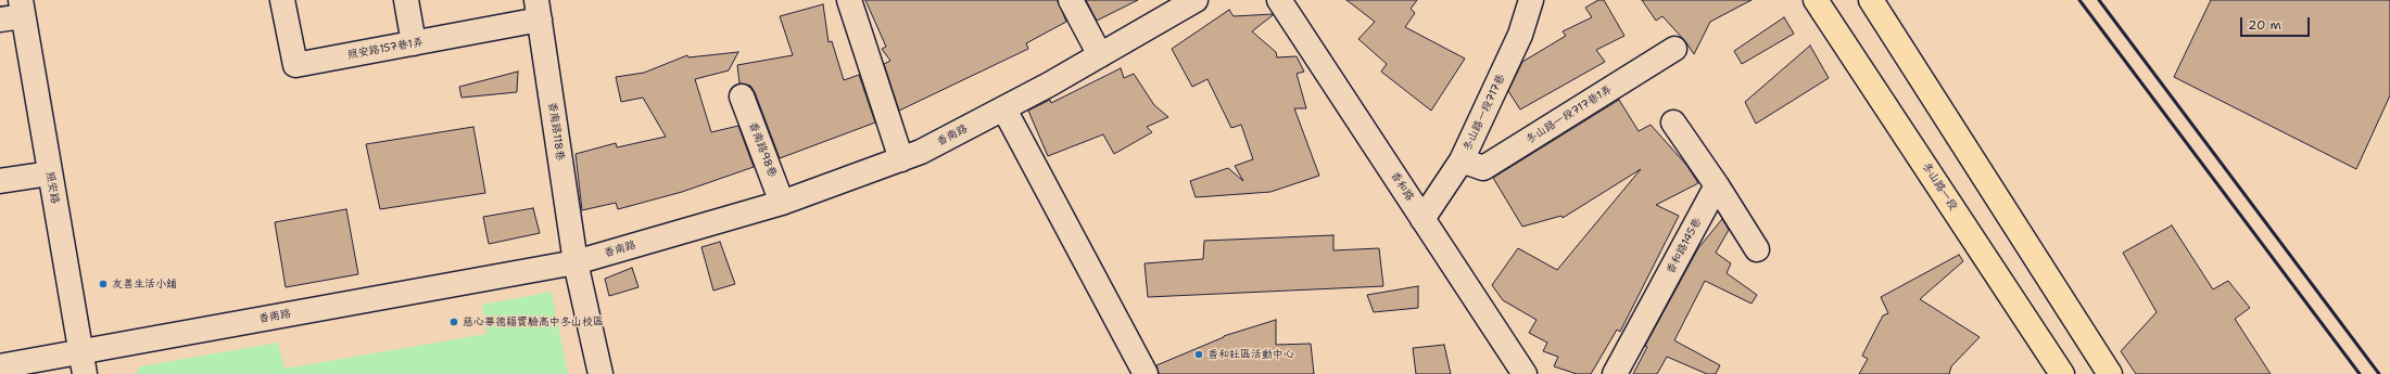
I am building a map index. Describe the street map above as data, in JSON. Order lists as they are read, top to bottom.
{
  "streets": {
    "main road": ["冬山路一段"],
    "street": [
      "照安路157巷1弄",
      "冬山路一段717巷",
      "冬山路一段717巷1弄",
      "香南路118巷",
      "香南路",
      "香南路98巷",
      "香和路",
      "照安路",
      "香和路145巷"
    ]
  },
  "crossings": [
    ["照安路157巷1弄", "香南路118巷"],
    ["冬山路一段717巷", "冬山路一段717巷1弄"],
    ["冬山路一段717巷", "香和路"],
    ["香南路118巷", "香南路"],
    ["香南路", "香南路98巷"],
    ["香南路", "照安路"]
  ],
  "places": ["友善生活小舖", "慈心華德福實驗高中冬山校區", "香和社區活動中心"],
  "scale_bar": "20 m"
}
